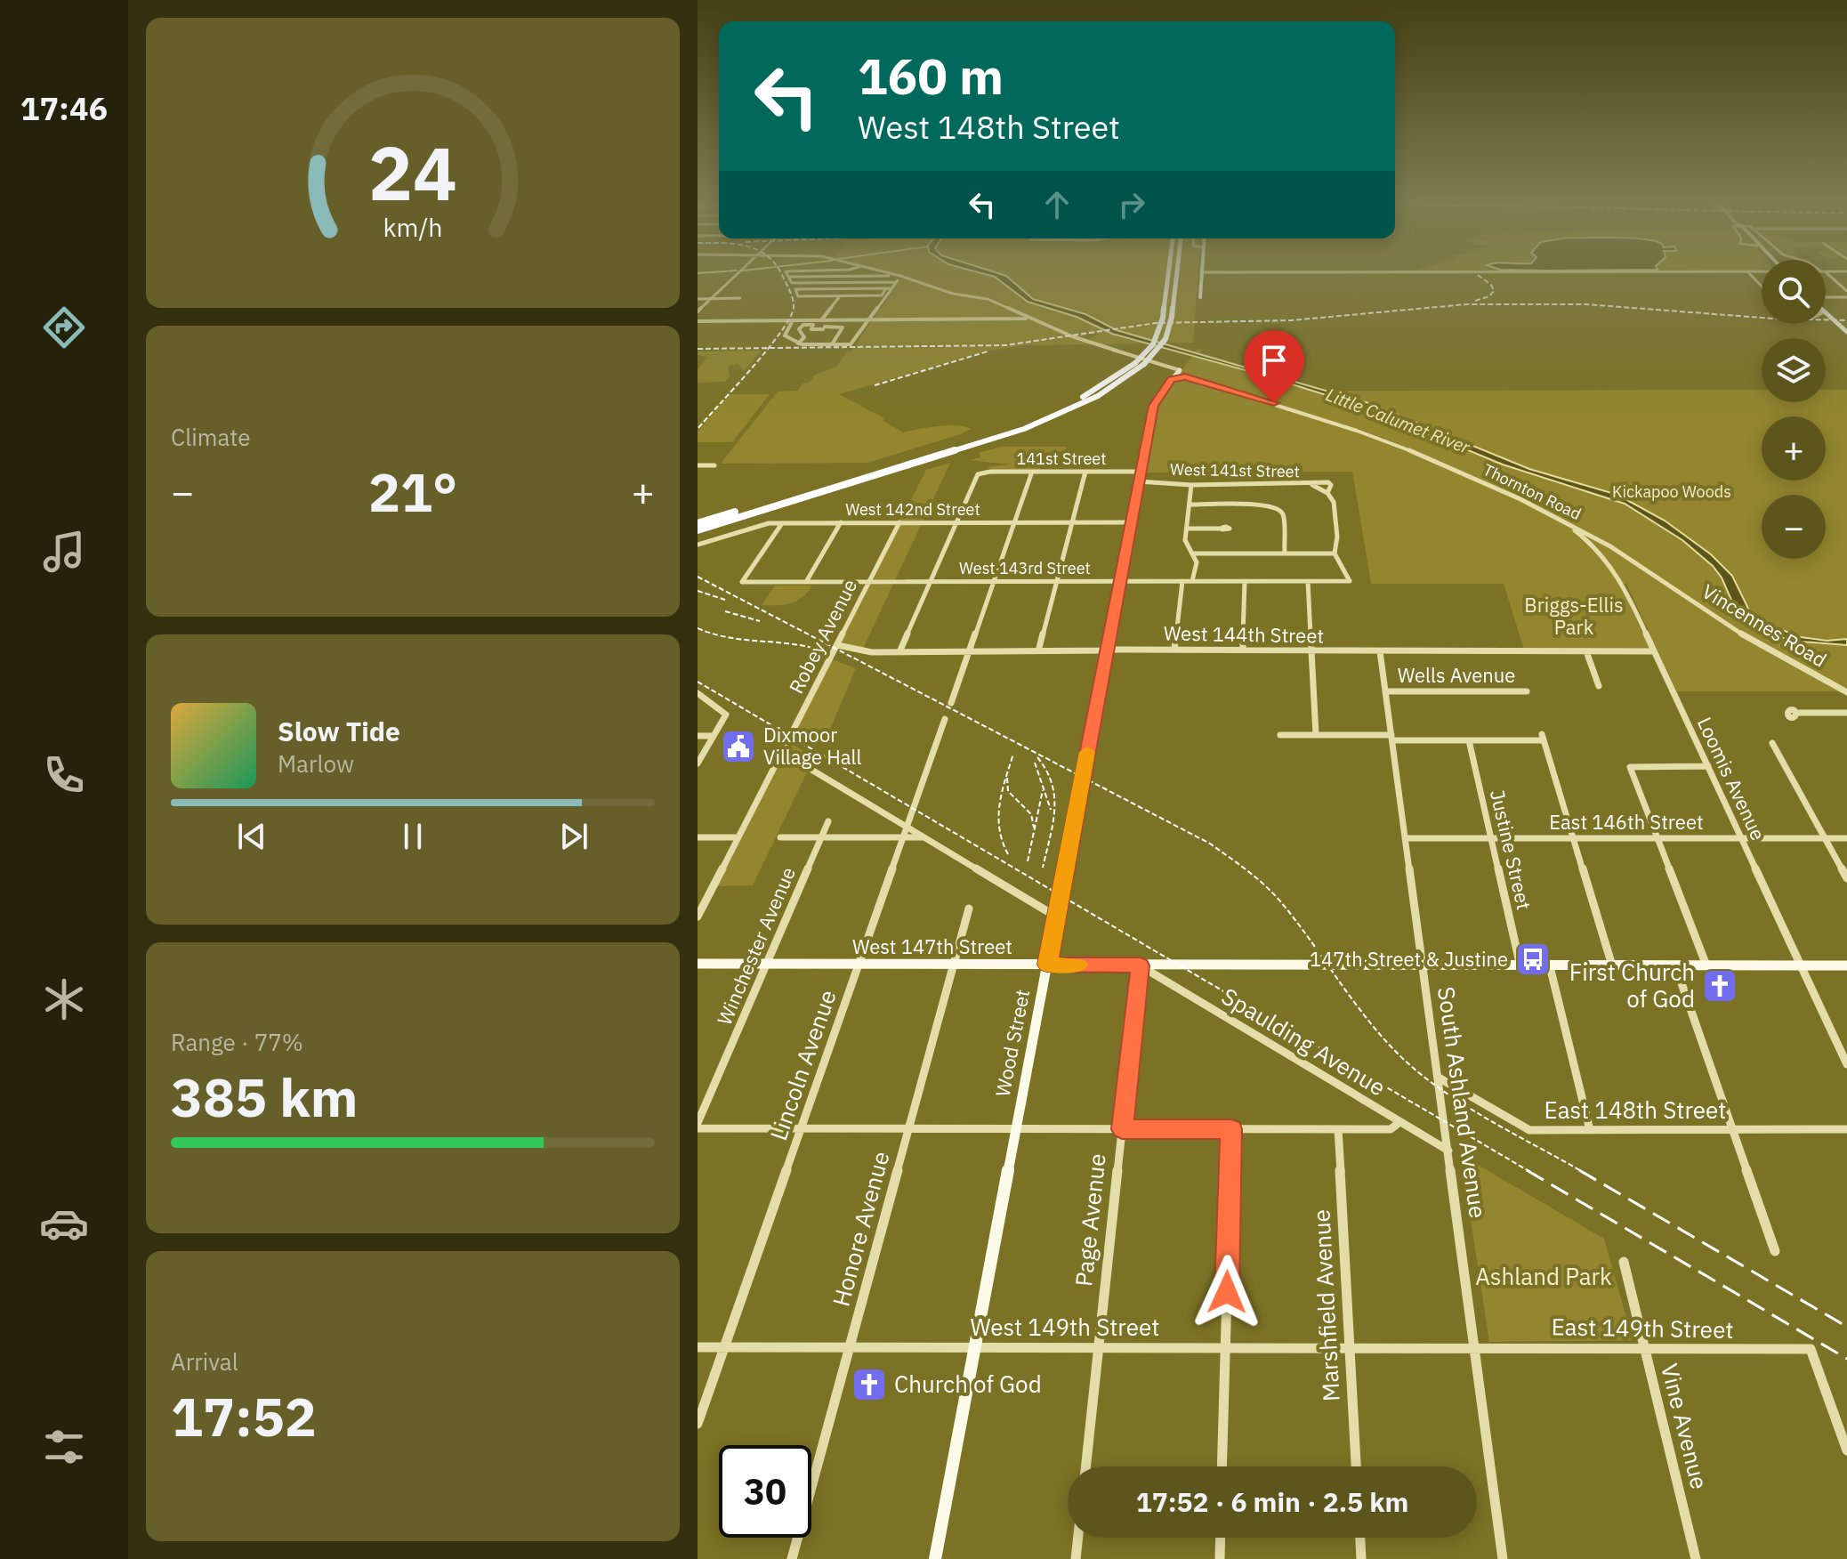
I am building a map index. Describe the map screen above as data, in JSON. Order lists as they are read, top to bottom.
{
  "streets": {
    "main road": ["West 147th Street", "Wood Street"],
    "street": [
      "141st Street",
      "West 141st Street",
      "Thornton Road",
      "West 142nd Street",
      "West 143rd Street",
      "Vincennes Road",
      "West 144th Street",
      "Robey Avenue",
      "Wells Avenue",
      "Loomis Avenue",
      "East 146th Street",
      "Justine Street",
      "Winchester Avenue",
      "Spaulding Avenue",
      "Lincoln Avenue",
      "South Ashland Avenue",
      "East 148th Street",
      "Page Avenue",
      "Honore Avenue",
      "Marshfield Avenue",
      "West 149th Street",
      "East 149th Street",
      "Vine Avenue"
    ]
  },
  "crossings": [
    ["141st Street", "West 142nd Street"],
    ["141st Street", "Wood Street"],
    ["West 141st Street", "Wood Street"],
    ["Thornton Road", "Vincennes Road"],
    ["Thornton Road", "Loomis Avenue"],
    ["West 142nd Street", "West 143rd Street"],
    ["West 142nd Street", "Robey Avenue"],
    ["West 142nd Street", "Wood Street"],
    ["West 143rd Street", "Robey Avenue"],
    ["West 143rd Street", "Wood Street"],
    ["West 144th Street", "Robey Avenue"],
    ["West 144th Street", "Loomis Avenue"],
    ["West 144th Street", "Wood Street"],
    ["West 144th Street", "South Ashland Avenue"],
    ["Wells Avenue", "South Ashland Avenue"],
    ["Loomis Avenue", "East 146th Street"],
    ["Loomis Avenue", "West 147th Street"],
    ["East 146th Street", "Justine Street"],
    ["East 146th Street", "South Ashland Avenue"],
    ["Justine Street", "West 147th Street"],
    ["Winchester Avenue", "West 147th Street"],
    ["West 147th Street", "Spaulding Avenue"],
    ["West 147th Street", "Wood Street"],
    ["West 147th Street", "Lincoln Avenue"],
    ["West 147th Street", "South Ashland Avenue"],
    ["West 147th Street", "Page Avenue"],
    ["West 147th Street", "Honore Avenue"],
    ["Spaulding Avenue", "South Ashland Avenue"],
    ["Spaulding Avenue", "Page Avenue"],
    ["Wood Street", "West 149th Street"],
    ["Lincoln Avenue", "West 149th Street"],
    ["South Ashland Avenue", "East 148th Street"],
    ["South Ashland Avenue", "West 149th Street"],
    ["South Ashland Avenue", "East 149th Street"],
    ["Page Avenue", "West 149th Street"],
    ["Honore Avenue", "West 149th Street"],
    ["Marshfield Avenue", "West 149th Street"],
    ["West 149th Street", "East 149th Street"],
    ["East 149th Street", "Vine Avenue"]
  ],
  "water": ["Little Calumet River"],
  "parks": ["Kickapoo Woods", "Briggs-Ellis Park", "Ashland Park"],
  "places": {
    "public building": ["Dixmoor Village Hall"],
    "bus stop": ["147th Street & Justine"],
    "church": ["First Church of God", "Church of God"]
  },
  "page": {
    "tabs": "17:46",
    "turn": ["160 m", "West 148th Street"],
    "map_buttons": ["+", "−"],
    "tile": [
      "Climate",
      ["Range · 77%", "385 km"],
      ["Arrival", "17:52"]
    ],
    "heat": ["−", "21°", "+"],
    "song": ["Slow Tide", "Marlow"],
    "limit": "30",
    "trip": "17:52 · 6 min · 2.5 km",
    "gauge": ["24", "km/h"]
  }
}
